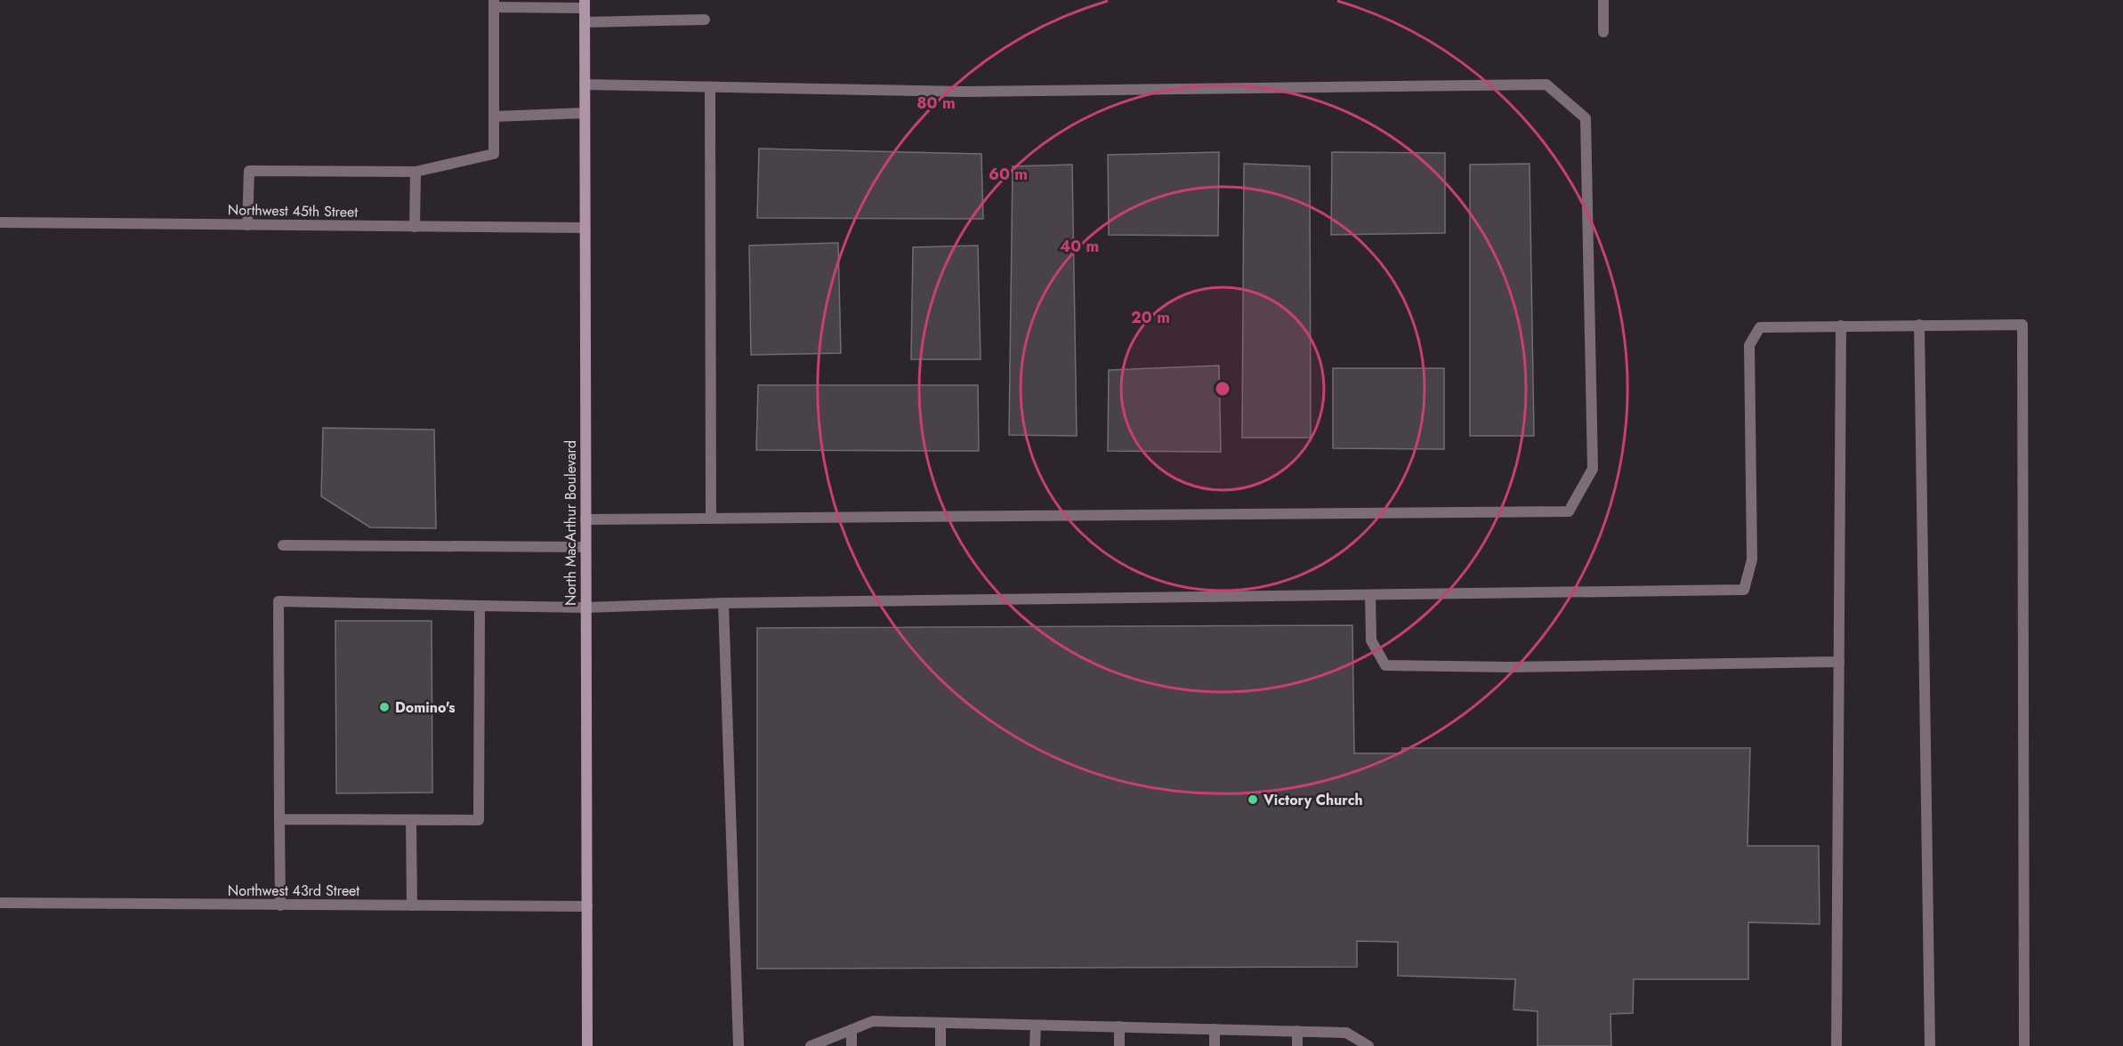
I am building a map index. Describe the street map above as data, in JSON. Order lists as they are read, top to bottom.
{
  "streets": {
    "main road": ["North MacArthur Boulevard"],
    "street": ["Northwest 45th Street", "Northwest 43rd Street"]
  },
  "crossings": [
    ["Northwest 45th Street", "North MacArthur Boulevard"],
    ["North MacArthur Boulevard", "Northwest 43rd Street"]
  ],
  "places": ["Domino's", "Victory Church"],
  "rings": [
    "80 m",
    "60 m",
    "40 m",
    "20 m"
  ]
}
